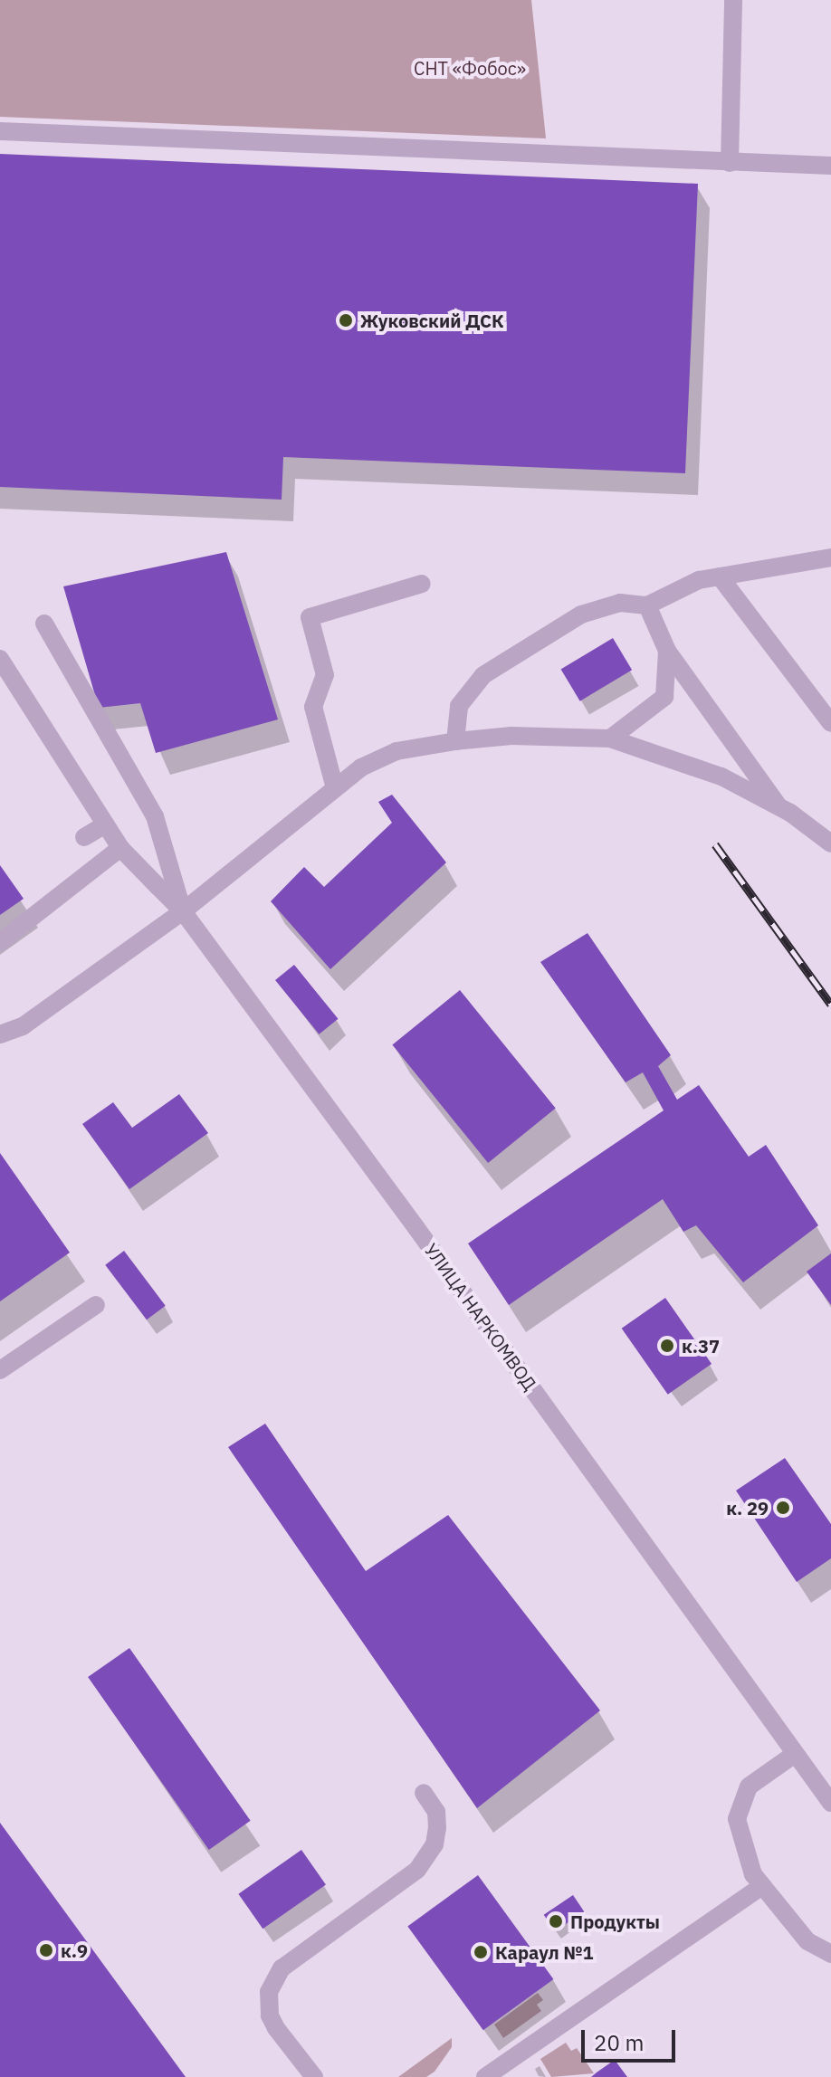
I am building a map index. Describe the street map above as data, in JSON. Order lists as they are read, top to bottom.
{
  "streets": {
    "street": ["УЛИЦА НАРКОМВОД"]
  },
  "parks": ["СНТ «Фобос»"],
  "places": [
    "Жуковский ДСК",
    "к.37",
    "к. 29",
    "Продукты",
    "к.9",
    "Караул №1"
  ],
  "scale_bar": "20 m"
}
